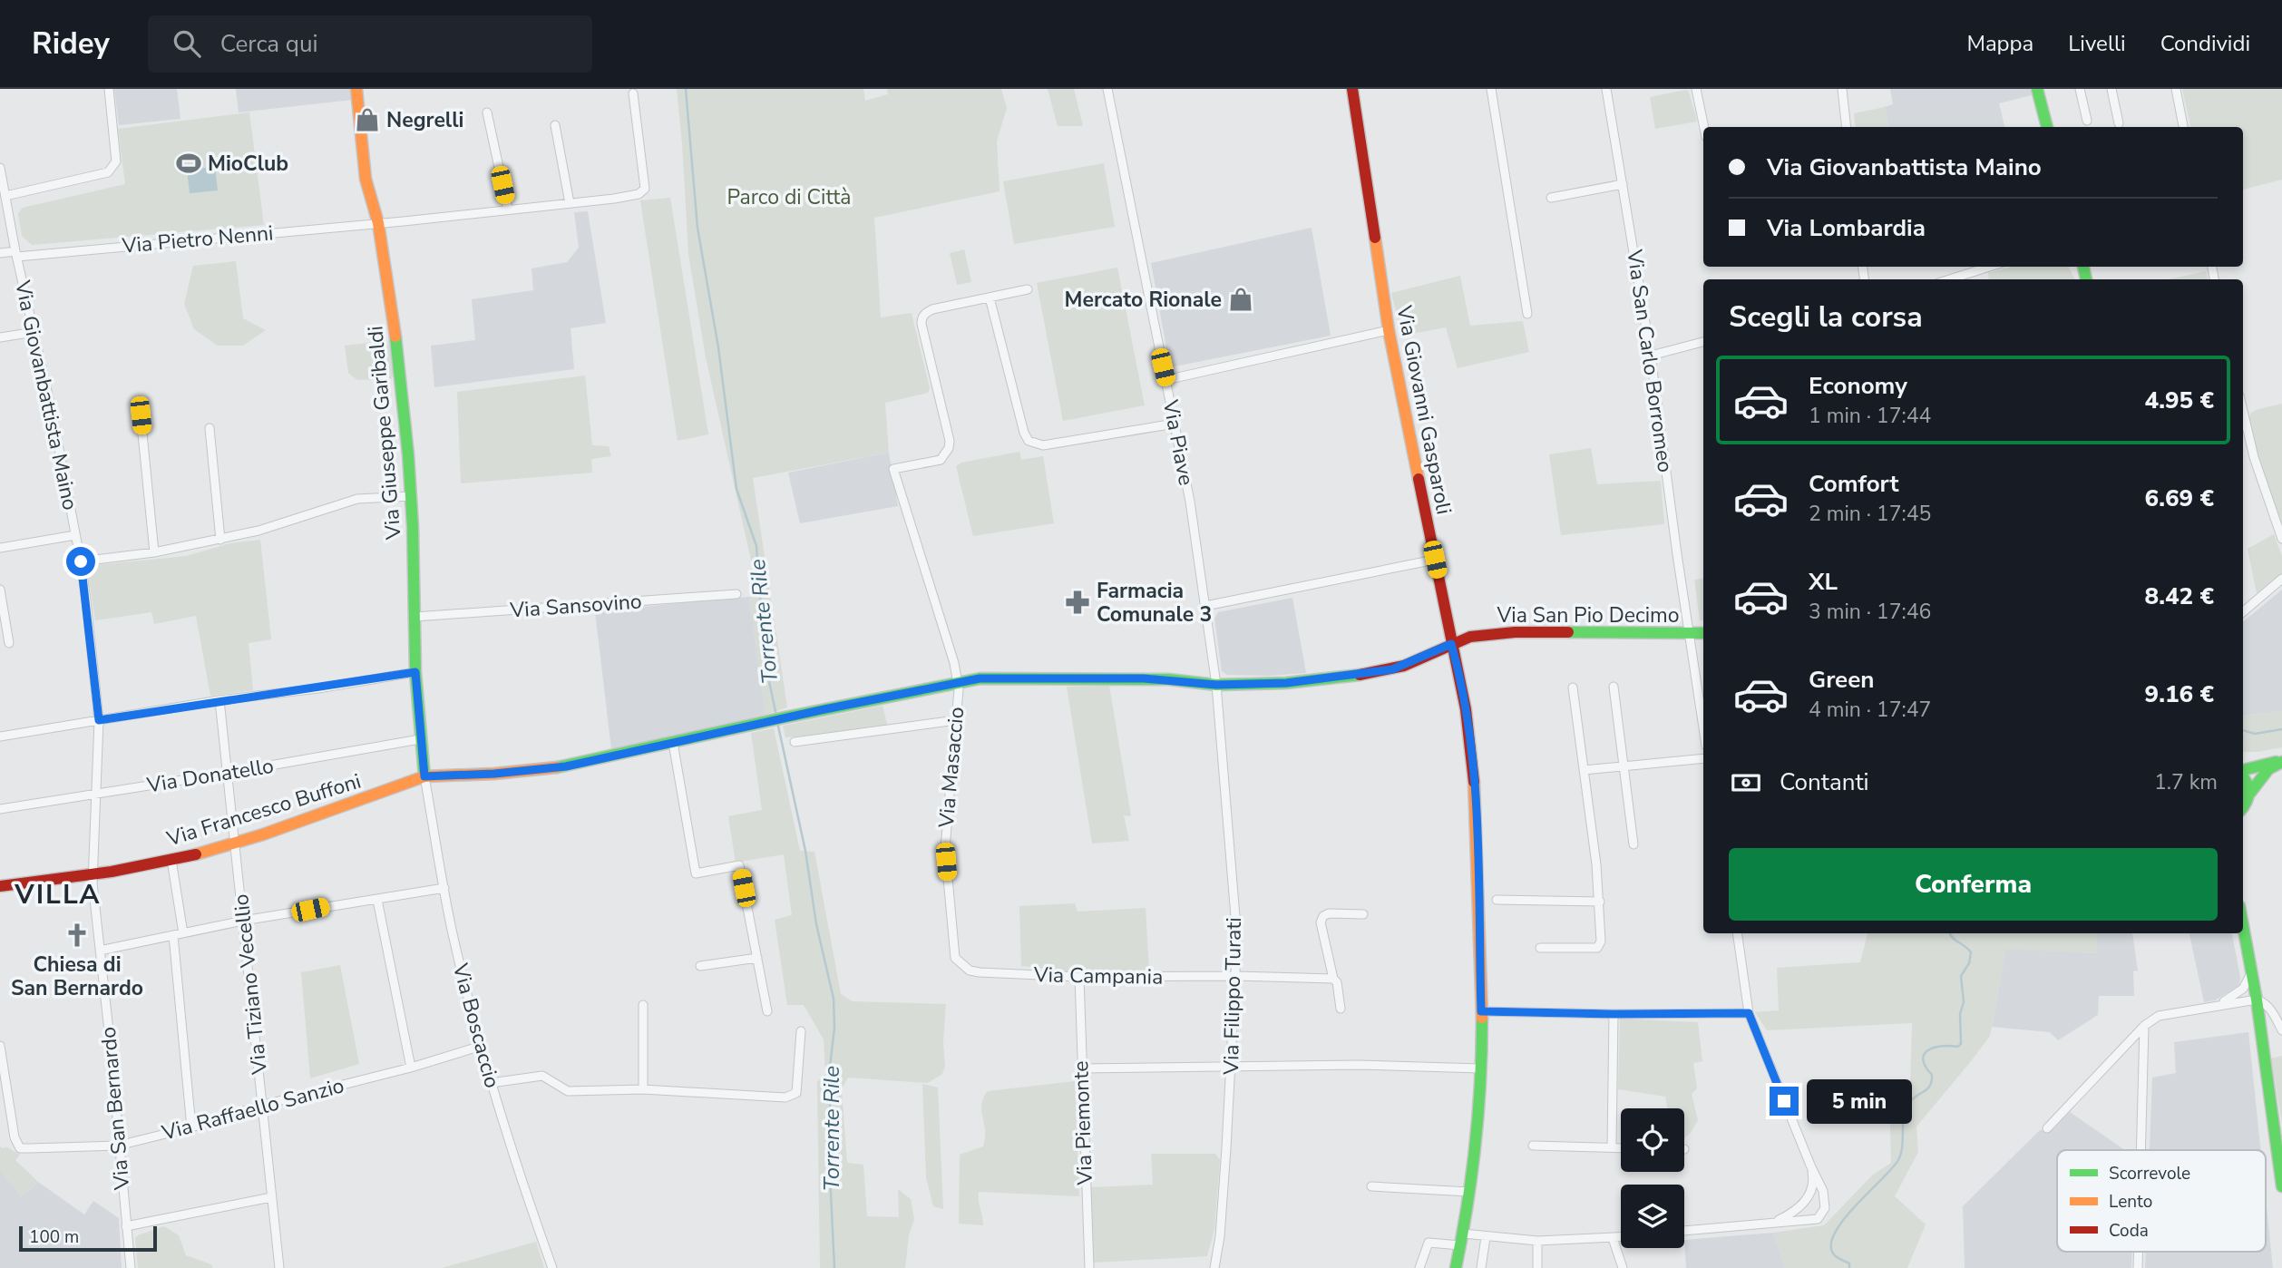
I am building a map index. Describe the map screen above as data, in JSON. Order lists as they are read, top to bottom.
{
  "streets": {
    "street": [
      "Via Pietro Nenni",
      "Via San Carlo Borromeo",
      "Via Giovanbattista Maino",
      "Via Giovanni Gasparoli",
      "Via Giuseppe Garibaldi",
      "Via Piave",
      "Via Sansovino",
      "Via San Pio Decimo",
      "Via Masaccio",
      "Via Donatello",
      "Via Francesco Buffoni",
      "Via Campania",
      "Via Tiziano Vecellio",
      "Via Filippo Turati",
      "Via Boscaccio",
      "Via San Bernardo",
      "Via Raffaello Sanzio",
      "Via Piemonte"
    ]
  },
  "crossings": [
    ["Via Pietro Nenni", "Via Giovanbattista Maino"],
    ["Via Pietro Nenni", "Via Giuseppe Garibaldi"],
    ["Via San Carlo Borromeo", "Via San Pio Decimo"],
    ["Via Giovanbattista Maino", "Via Donatello"],
    ["Via Giovanbattista Maino", "Via Francesco Buffoni"],
    ["Via Giovanbattista Maino", "Via San Bernardo"],
    ["Via Giovanni Gasparoli", "Via San Pio Decimo"],
    ["Via Giuseppe Garibaldi", "Via Sansovino"],
    ["Via Giuseppe Garibaldi", "Via Donatello"],
    ["Via Giuseppe Garibaldi", "Via Francesco Buffoni"],
    ["Via Giuseppe Garibaldi", "Via Boscaccio"],
    ["Via Piave", "Via San Pio Decimo"],
    ["Via Piave", "Via Filippo Turati"],
    ["Via San Pio Decimo", "Via Filippo Turati"],
    ["Via Masaccio", "Via Campania"],
    ["Via Donatello", "Via Tiziano Vecellio"],
    ["Via Francesco Buffoni", "Via Tiziano Vecellio"],
    ["Via Francesco Buffoni", "Via Boscaccio"],
    ["Via Francesco Buffoni", "Via San Bernardo"],
    ["Via Campania", "Via Filippo Turati"],
    ["Via Campania", "Via Piemonte"],
    ["Via Tiziano Vecellio", "Via Raffaello Sanzio"],
    ["Via Boscaccio", "Via Raffaello Sanzio"],
    ["Via San Bernardo", "Via Raffaello Sanzio"]
  ],
  "districts": ["VILLA"],
  "water": ["Torrente Rile"],
  "parks": ["Parco di Città"],
  "places": {
    "shop": ["Negrelli", "Mercato Rionale"],
    "sports": ["MioClub"],
    "pharmacy": ["Farmacia Comunale 3"],
    "church": ["Chiesa di San Bernardo"]
  },
  "legend": ["Scorrevole", "Lento", "Coda"],
  "scale_bar": "100 m",
  "page": {
    "header": "Ridey",
    "search": "Cerca qui",
    "nav": ["Mappa", "Livelli", "Condividi"],
    "banner": ["Via Giovanbattista Maino", "Via Lombardia"],
    "heading": "Scegli la corsa",
    "list": [
      {
        "name": "Economy",
        "note": "1 min · 17:44",
        "value": "4.95 €"
      },
      {
        "name": "Comfort",
        "note": "2 min · 17:45",
        "value": "6.69 €"
      },
      {
        "name": "XL",
        "note": "3 min · 17:46",
        "value": "8.42 €"
      },
      {
        "name": "Green",
        "note": "4 min · 17:47",
        "value": "9.16 €"
      }
    ],
    "pay": ["Contanti", "1.7 km"],
    "buttons": "Conferma",
    "bubble": "5 min",
    "scale": "100 m"
  }
}
